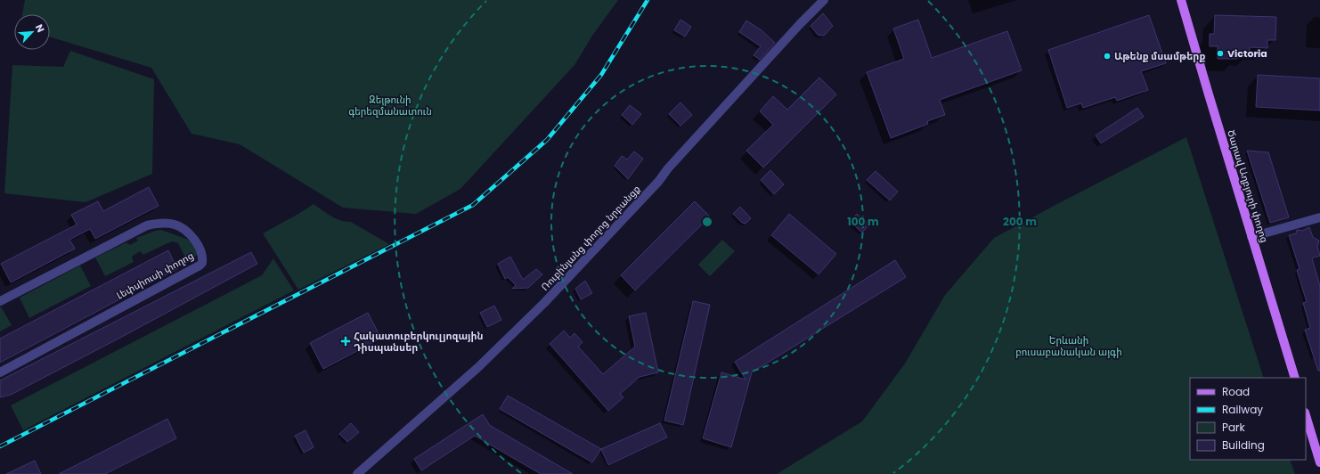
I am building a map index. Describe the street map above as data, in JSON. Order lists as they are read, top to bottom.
{
  "streets": {
    "main road": ["Ծարավ Աղբյուրի փողոց"],
    "street": ["Ռուբինյանց փողոց նրբանցք", "Լեփսիուսի փողոց"]
  },
  "parks": ["Զեյթունի գերեզմանատուն", "Երևանի բուսաբանական այգի"],
  "places": {
    "other": ["Victoria", "Աթենք մսամթերք"],
    "health": ["Հակատուբերկուլյոզային Դիսպանսեր"]
  },
  "legend": [
    "Road",
    "Railway",
    "Park",
    "Building"
  ],
  "north": "top right",
  "rings": ["100 m", "200 m"]
}
